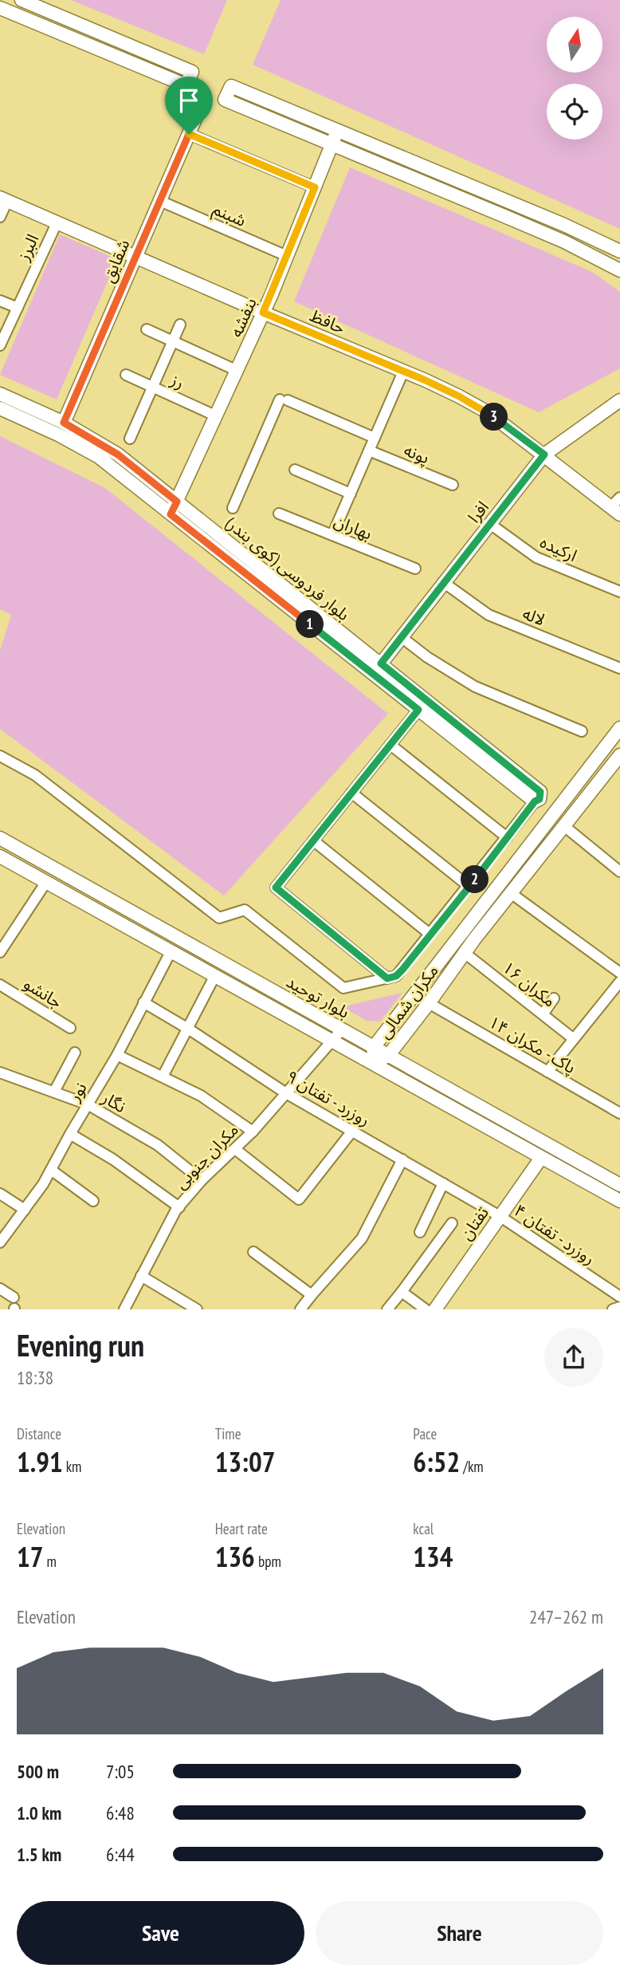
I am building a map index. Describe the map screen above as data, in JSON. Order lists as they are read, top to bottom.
{
  "streets": {
    "street": [
      "شبنم",
      "البرز",
      "شقایق",
      "بنفشه",
      "حافظ",
      "رز",
      "پونه",
      "افرا",
      "بهاران",
      "ارکیده",
      "بلوار فردوسی (کوی بندر)",
      "لاله",
      "مکران ۱۶",
      "جانشو",
      "بلوار توحید",
      "مکران شمالی",
      "پاک - مکران ۱۴",
      "نور",
      "روزرد - تفتان ۹",
      "نگار",
      "مکران جنوبی",
      "تفتان",
      "روزرد - تفتان ۴"
    ]
  },
  "crossings": [
    ["شبنم", "شقایق"],
    ["شبنم", "بنفشه"],
    ["البرز", "حافظ"],
    ["شقایق", "حافظ"],
    ["شقایق", "بلوار فردوسی (کوی بندر)"],
    ["بنفشه", "حافظ"],
    ["بنفشه", "رز"],
    ["بنفشه", "بلوار فردوسی (کوی بندر)"],
    ["حافظ", "افرا"],
    ["افرا", "ارکیده"],
    ["افرا", "بلوار فردوسی (کوی بندر)"],
    ["افرا", "لاله"],
    ["مکران ۱۶", "مکران شمالی"],
    ["بلوار توحید", "مکران شمالی"],
    ["بلوار توحید", "نور"],
    ["بلوار توحید", "مکران جنوبی"],
    ["بلوار توحید", "تفتان"],
    ["مکران شمالی", "پاک - مکران ۱۴"],
    ["نور", "روزرد - تفتان ۹"],
    ["نور", "نگار"],
    ["روزرد - تفتان ۹", "مکران جنوبی"],
    ["روزرد - تفتان ۹", "تفتان"],
    ["روزرد - تفتان ۹", "روزرد - تفتان ۴"],
    ["نگار", "مکران جنوبی"],
    ["تفتان", "روزرد - تفتان ۴"]
  ],
  "north": "top",
  "page": {
    "pins": ["3", "1", "2"],
    "heading": ["Evening run", "18:38"],
    "stats": [
      ["Distance", "1.91 km"],
      ["Time", "13:07"],
      ["Pace", "6:52 /km"],
      ["Elevation", "17 m"],
      ["Heart rate", "136 bpm"],
      ["kcal", "134"]
    ],
    "chart": ["Elevation", "247–262 m"],
    "list": [
      {
        "name": "500 m",
        "note": "7:05"
      },
      {
        "name": "1.0 km",
        "note": "6:48"
      },
      {
        "name": "1.5 km",
        "note": "6:44"
      }
    ],
    "buttons": ["Save", "Share"]
  }
}
